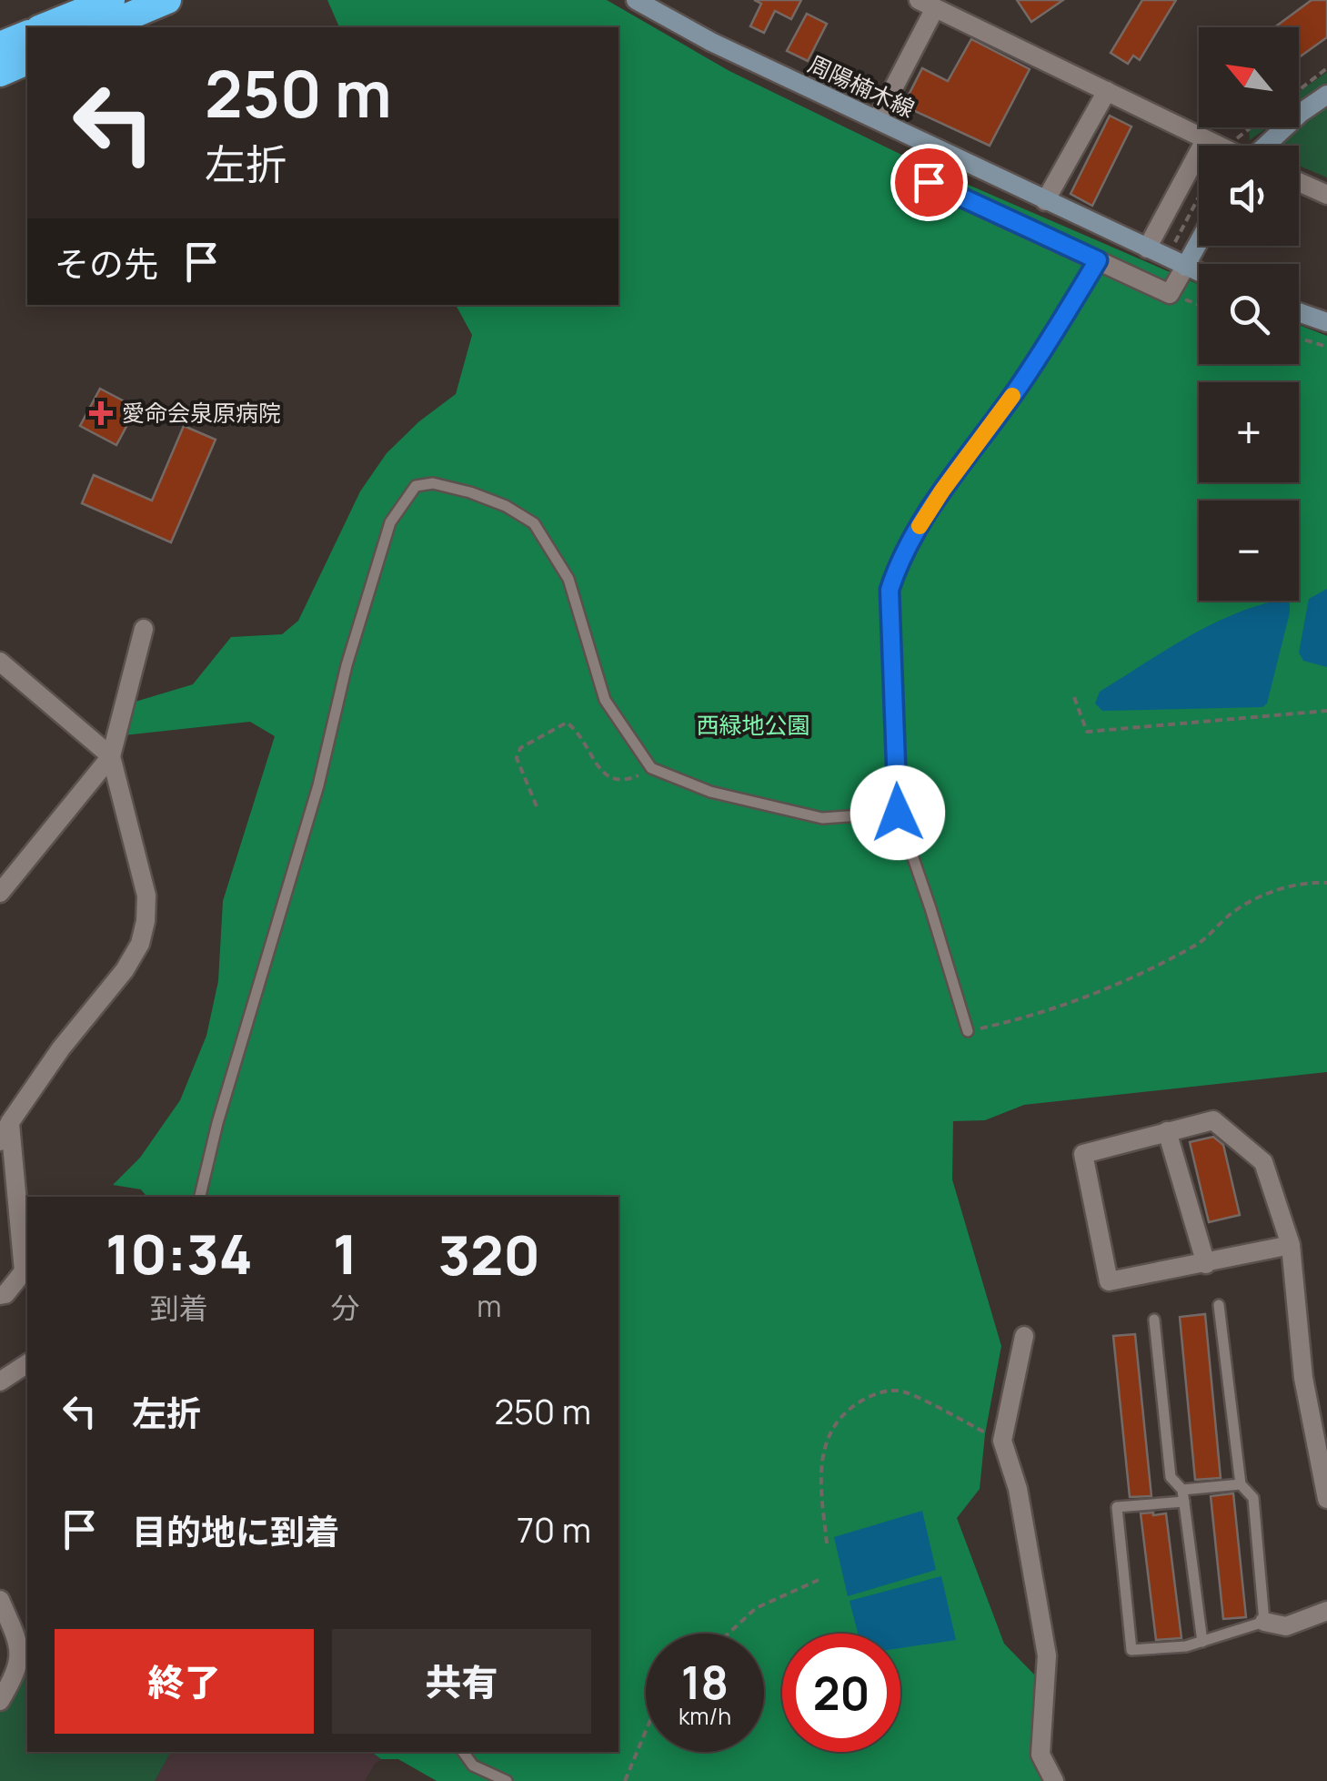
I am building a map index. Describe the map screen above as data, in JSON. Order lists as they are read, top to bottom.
{
  "streets": {
    "street": ["周陽楠木線"]
  },
  "parks": ["西緑地公園"],
  "places": {
    "health": ["愛命会泉原病院"]
  },
  "north": "top left",
  "page": {
    "map_buttons": ["+", "−"],
    "turn": ["250 m", "左折"],
    "then": "その先",
    "eta": [
      "10:34",
      "到着",
      "1",
      "分",
      "320",
      "m"
    ],
    "list": [
      {
        "name": "左折",
        "value": "250 m"
      },
      {
        "name": "目的地に到着",
        "value": "70 m"
      }
    ],
    "buttons": ["終了", "共有"],
    "speed": "18 km/h",
    "limit": "20"
  }
}
